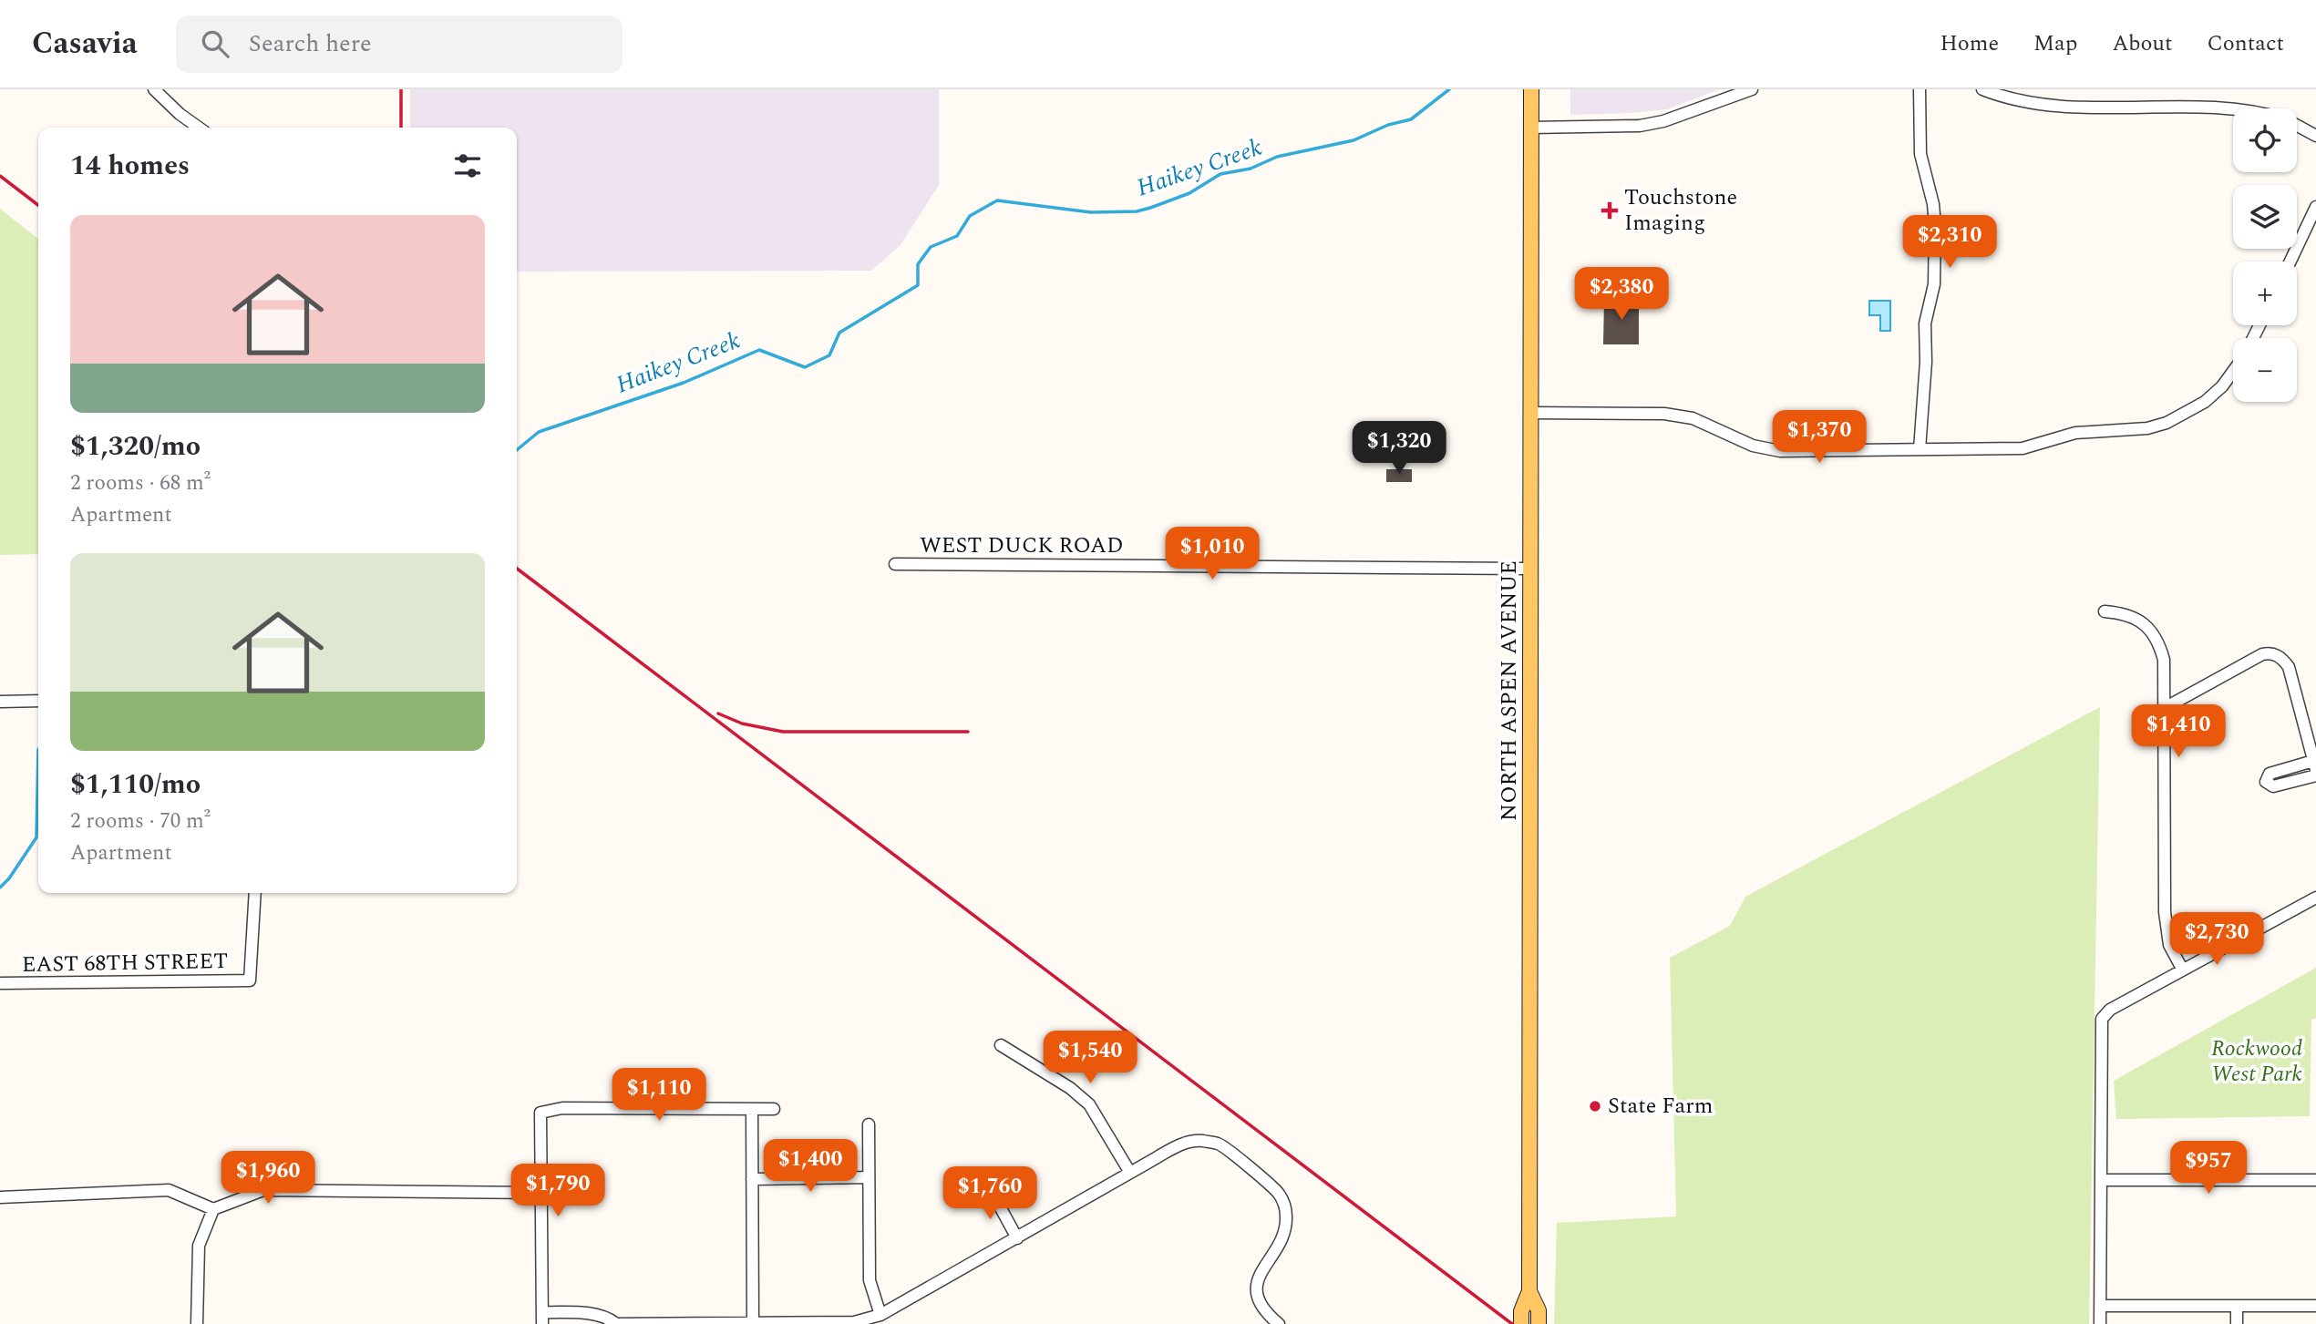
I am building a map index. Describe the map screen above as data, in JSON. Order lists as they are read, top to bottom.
{
  "streets": {
    "main road": ["NORTH ASPEN AVENUE"],
    "street": ["WEST DUCK ROAD", "EAST 68TH STREET"]
  },
  "crossings": [
    ["WEST DUCK ROAD", "NORTH ASPEN AVENUE"]
  ],
  "water": ["Haikey Creek"],
  "parks": ["Rockwood West Park"],
  "places": {
    "health": ["Touchstone Imaging"],
    "other": ["State Farm"]
  },
  "page": {
    "header": "Casavia",
    "search": "Search here",
    "nav": [
      "Home",
      "Map",
      "About",
      "Contact"
    ],
    "map_buttons": ["+", "−"],
    "heading": "14 homes",
    "list": [
      {
        "name": "$1,320/mo",
        "note": "2 rooms · 68 m² · Apartment"
      },
      {
        "name": "$1,110/mo",
        "note": "2 rooms · 70 m² · Apartment"
      }
    ],
    "price": [
      "$2,310",
      "$2,380",
      "$1,370",
      "$1,320",
      "$1,010",
      "$1,410",
      "$2,730",
      "$1,540",
      "$1,110",
      "$1,400",
      "$957",
      "$1,960",
      "$1,790",
      "$1,760"
    ]
  }
}
